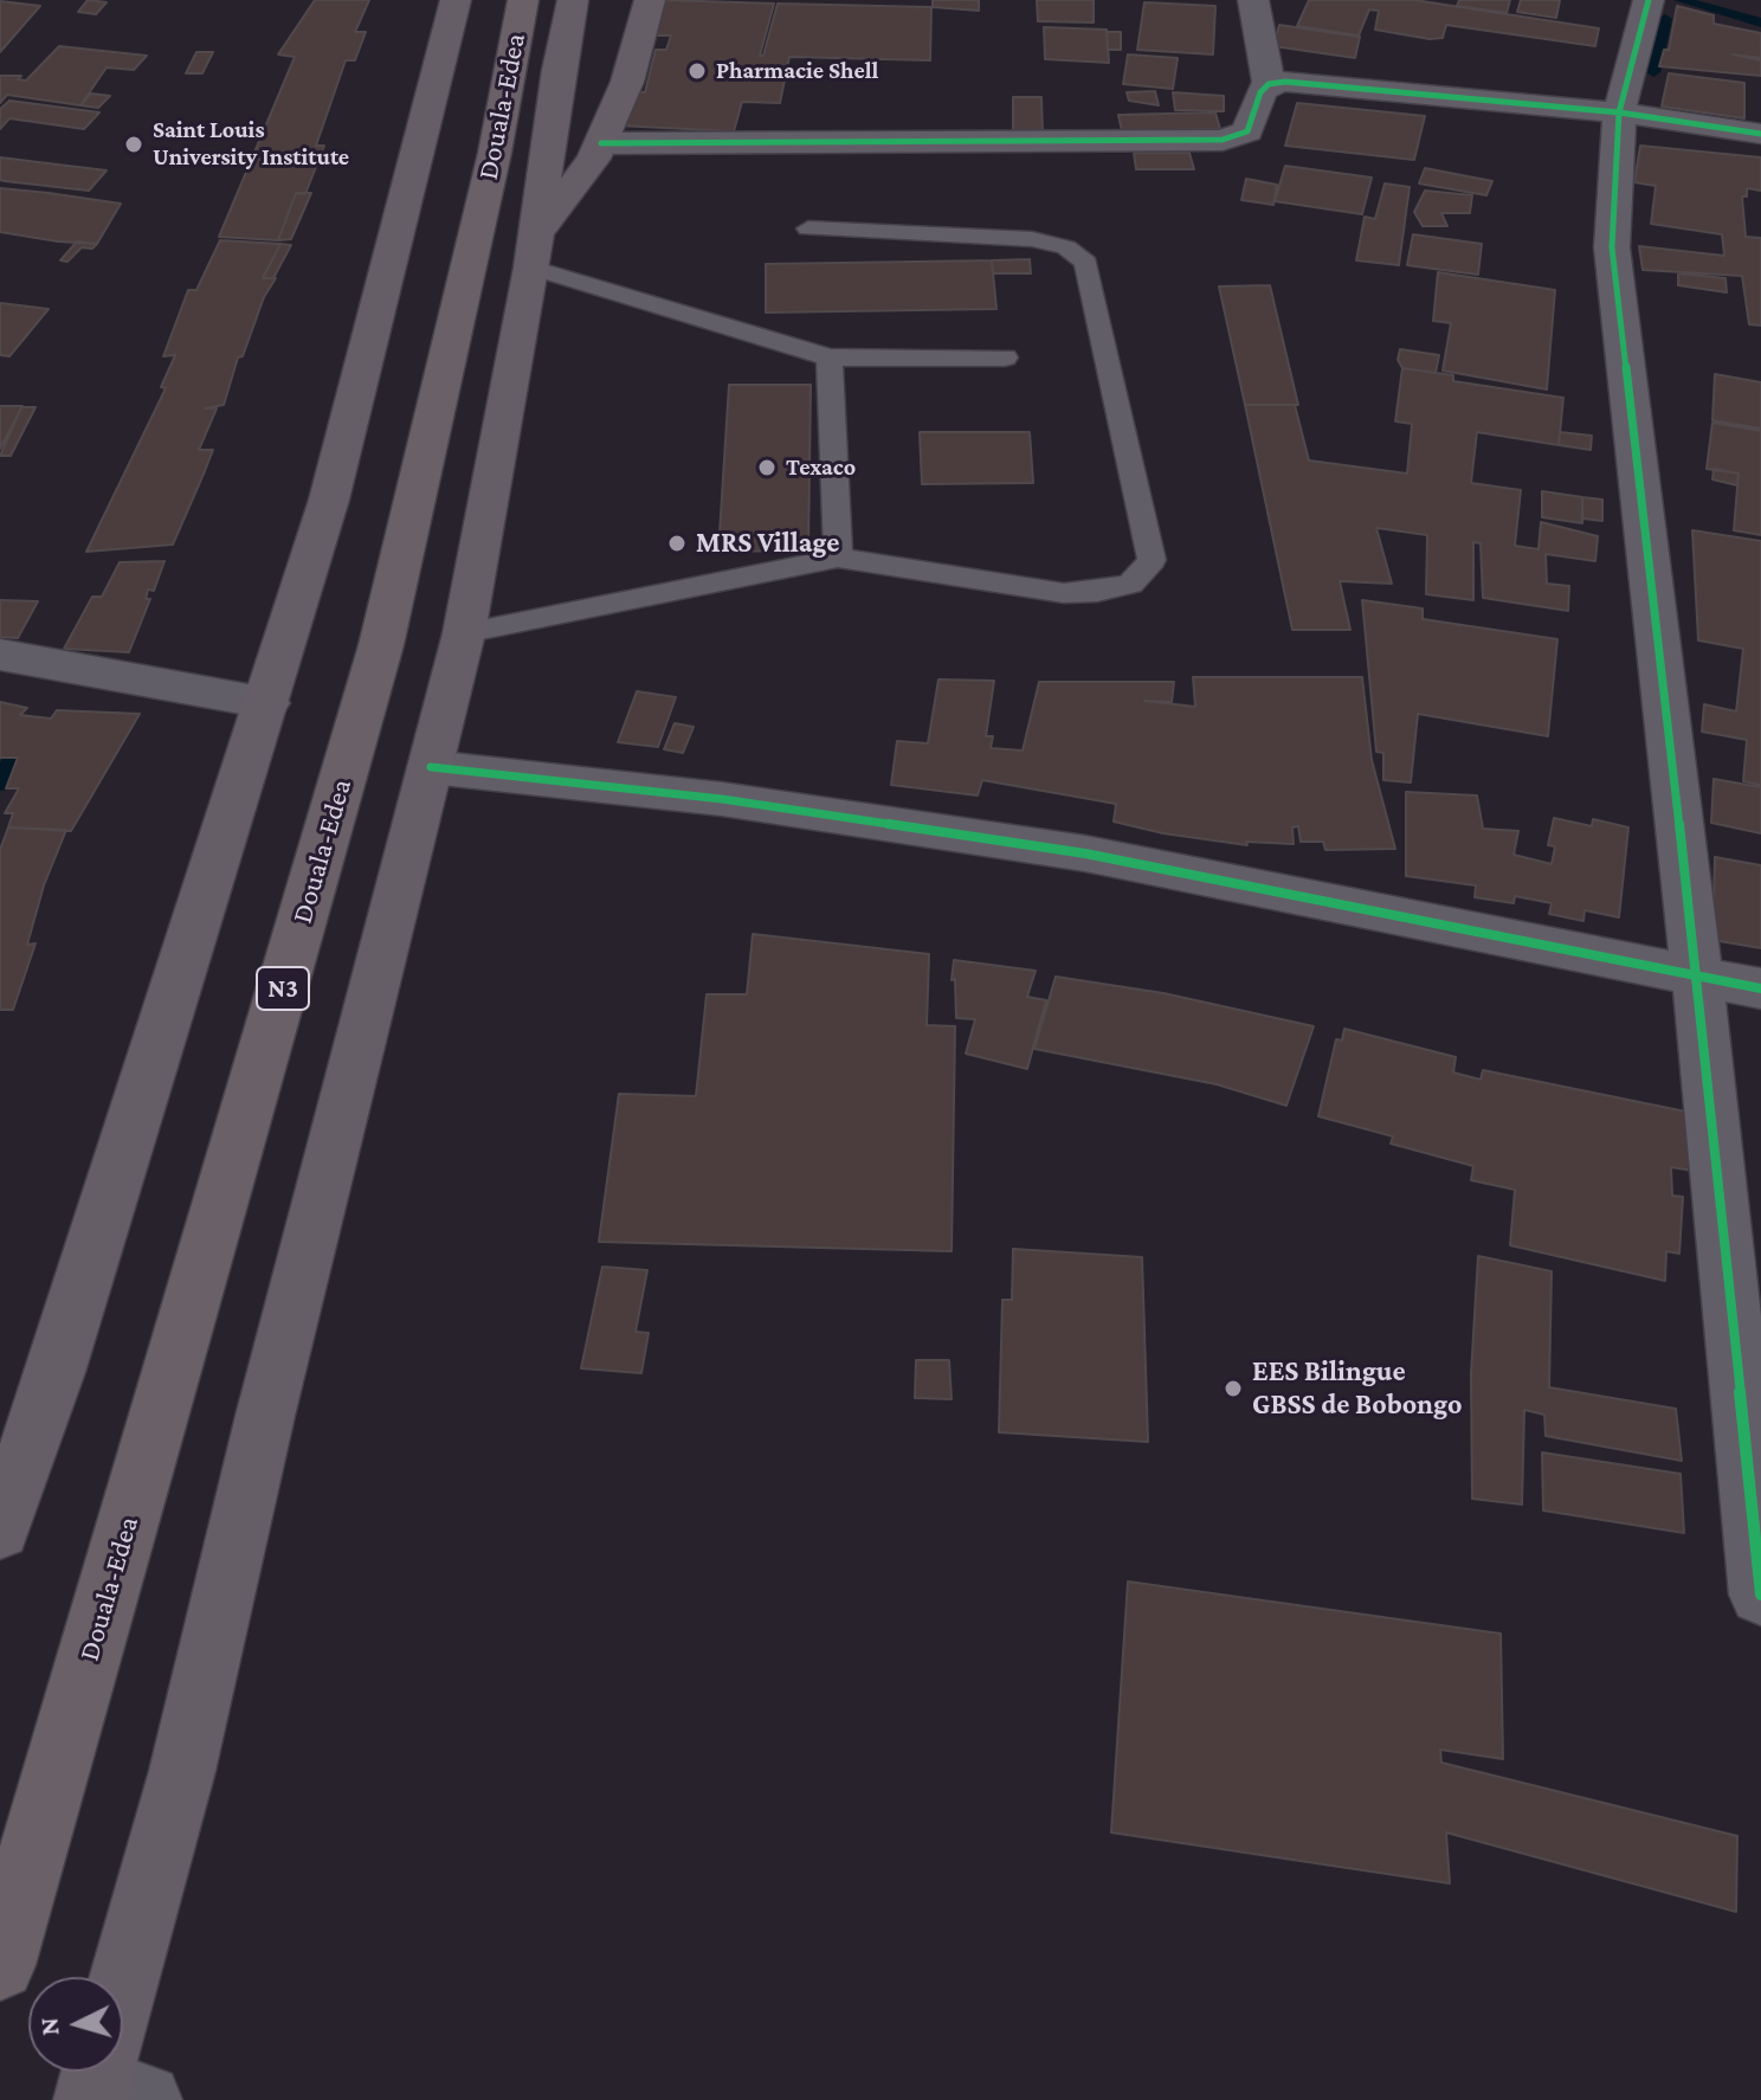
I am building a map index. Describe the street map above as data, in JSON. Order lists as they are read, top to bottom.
{
  "streets": {
    "highway": ["Douala-Edea", "N3"]
  },
  "places": [
    "Pharmacie Shell",
    "Saint Louis University Institute",
    "Texaco",
    "MRS Village",
    "EES Bilingue GBSS de Bobongo"
  ],
  "north": "left"
}
